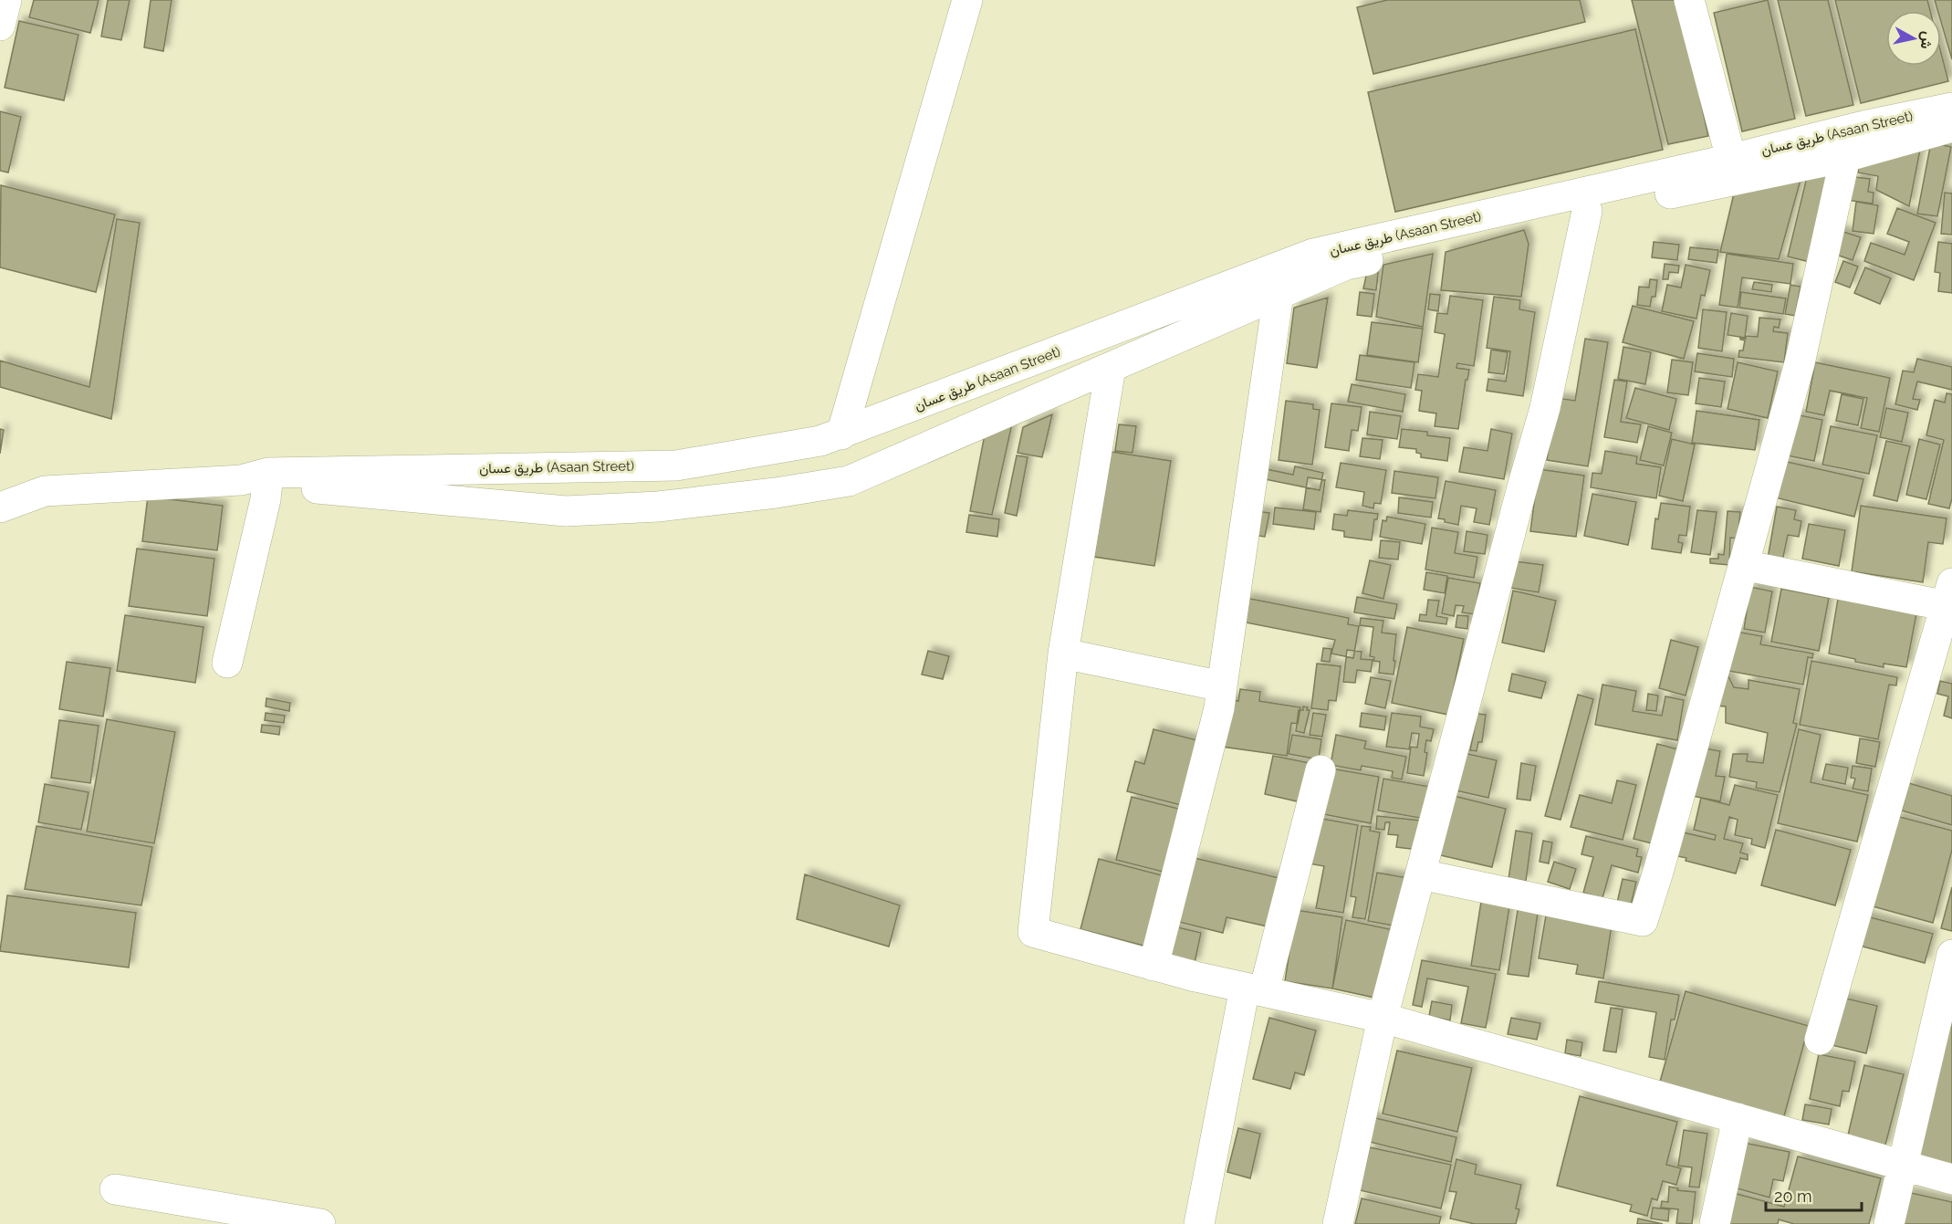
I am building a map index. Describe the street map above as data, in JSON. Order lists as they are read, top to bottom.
{
  "streets": {
    "street": ["طريق عسان (Asaan Street)"]
  },
  "scale_bar": "20 m",
  "north": "right"
}
